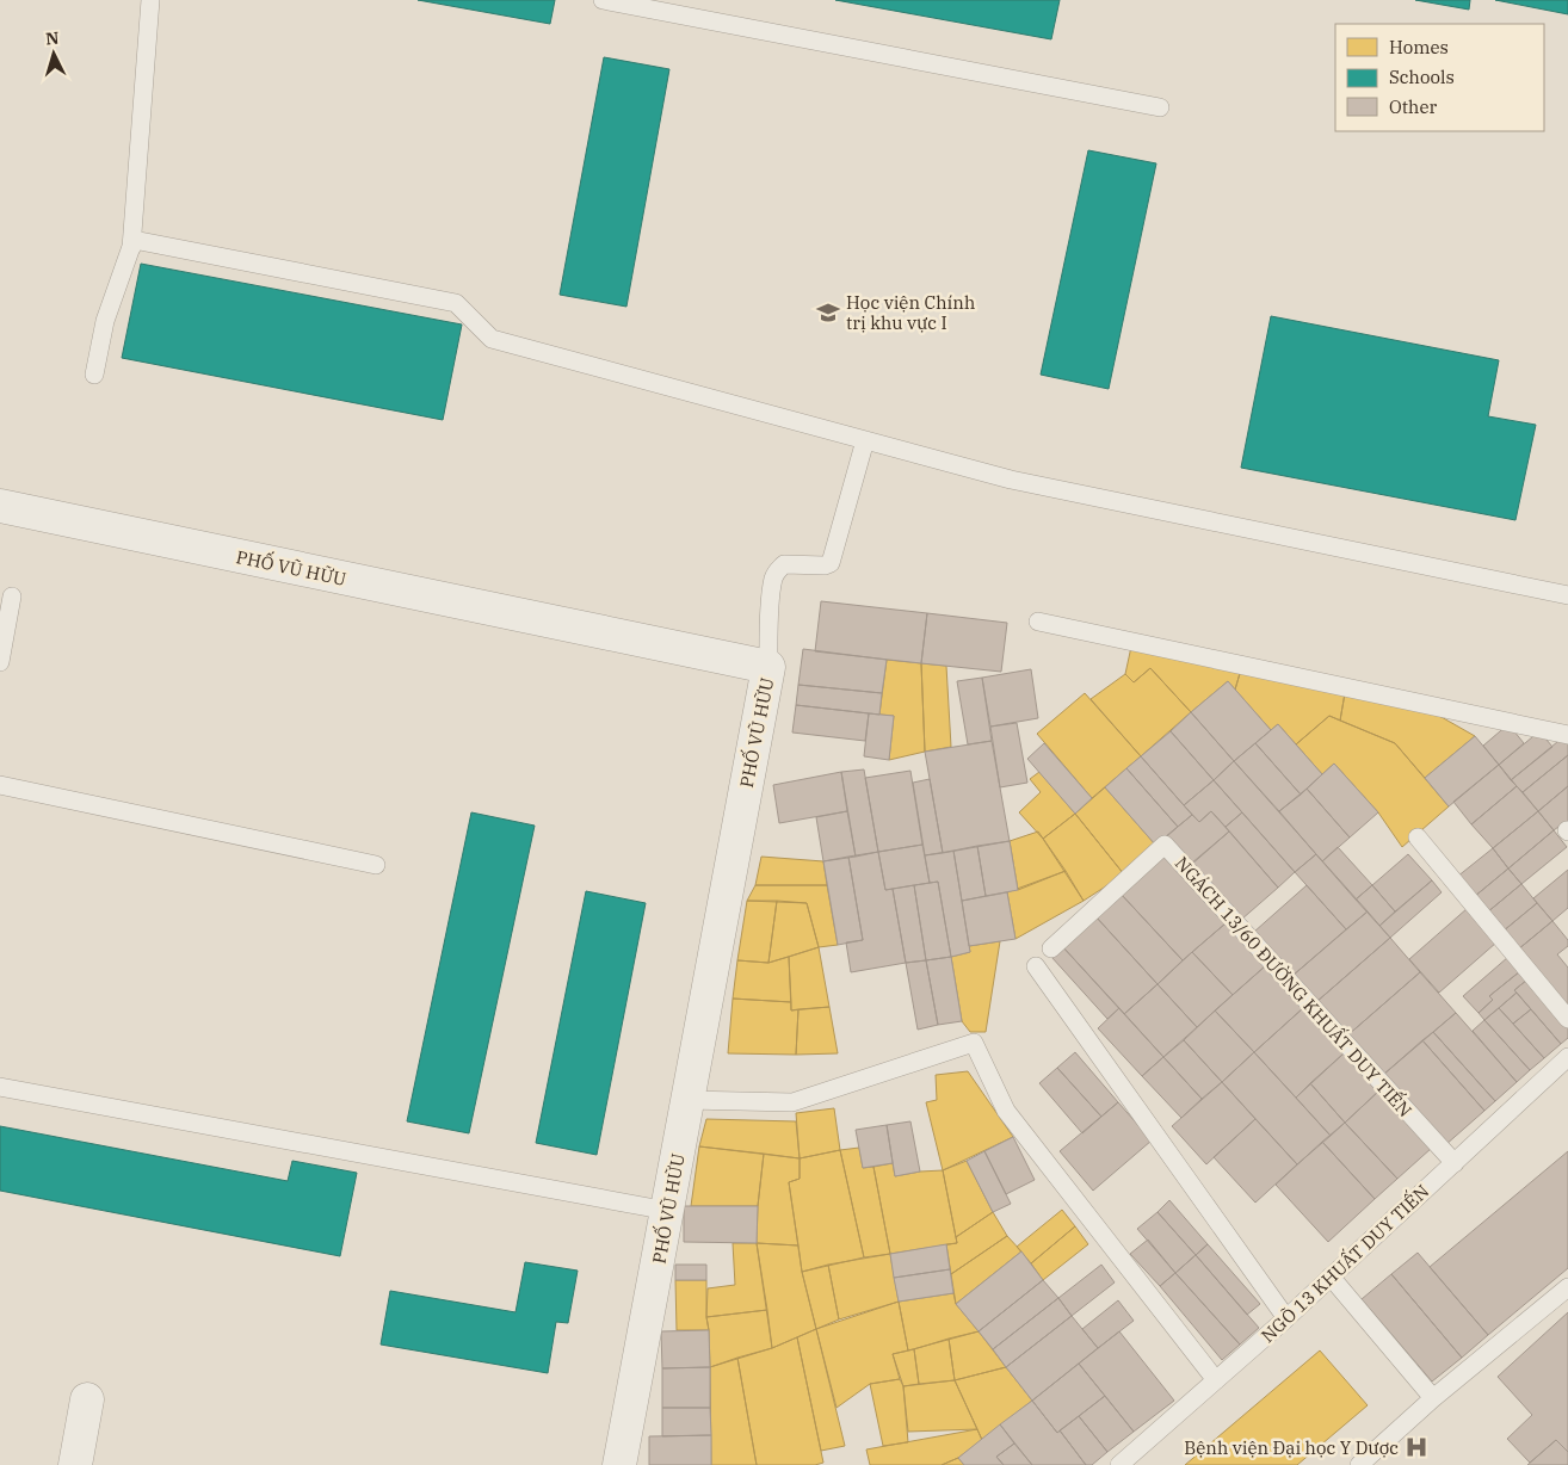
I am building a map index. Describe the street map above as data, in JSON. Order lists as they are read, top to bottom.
{
  "streets": {
    "street": ["PHỐ VŨ HỮU"],
    "lane": ["NGÁCH 13/60 ĐƯỜNG KHUẤT DUY TIẾN", "NGÕ 13 KHUẤT DUY TIẾN"]
  },
  "crossings": [
    ["NGÁCH 13/60 ĐƯỜNG KHUẤT DUY TIẾN", "NGÕ 13 KHUẤT DUY TIẾN"]
  ],
  "places": {
    "school or university": ["Học viện Chính trị khu vực I"],
    "hospital": ["Bệnh viện Đại học Y Dược"]
  },
  "legend": ["Homes", "Schools", "Other"],
  "north": "top"
}
